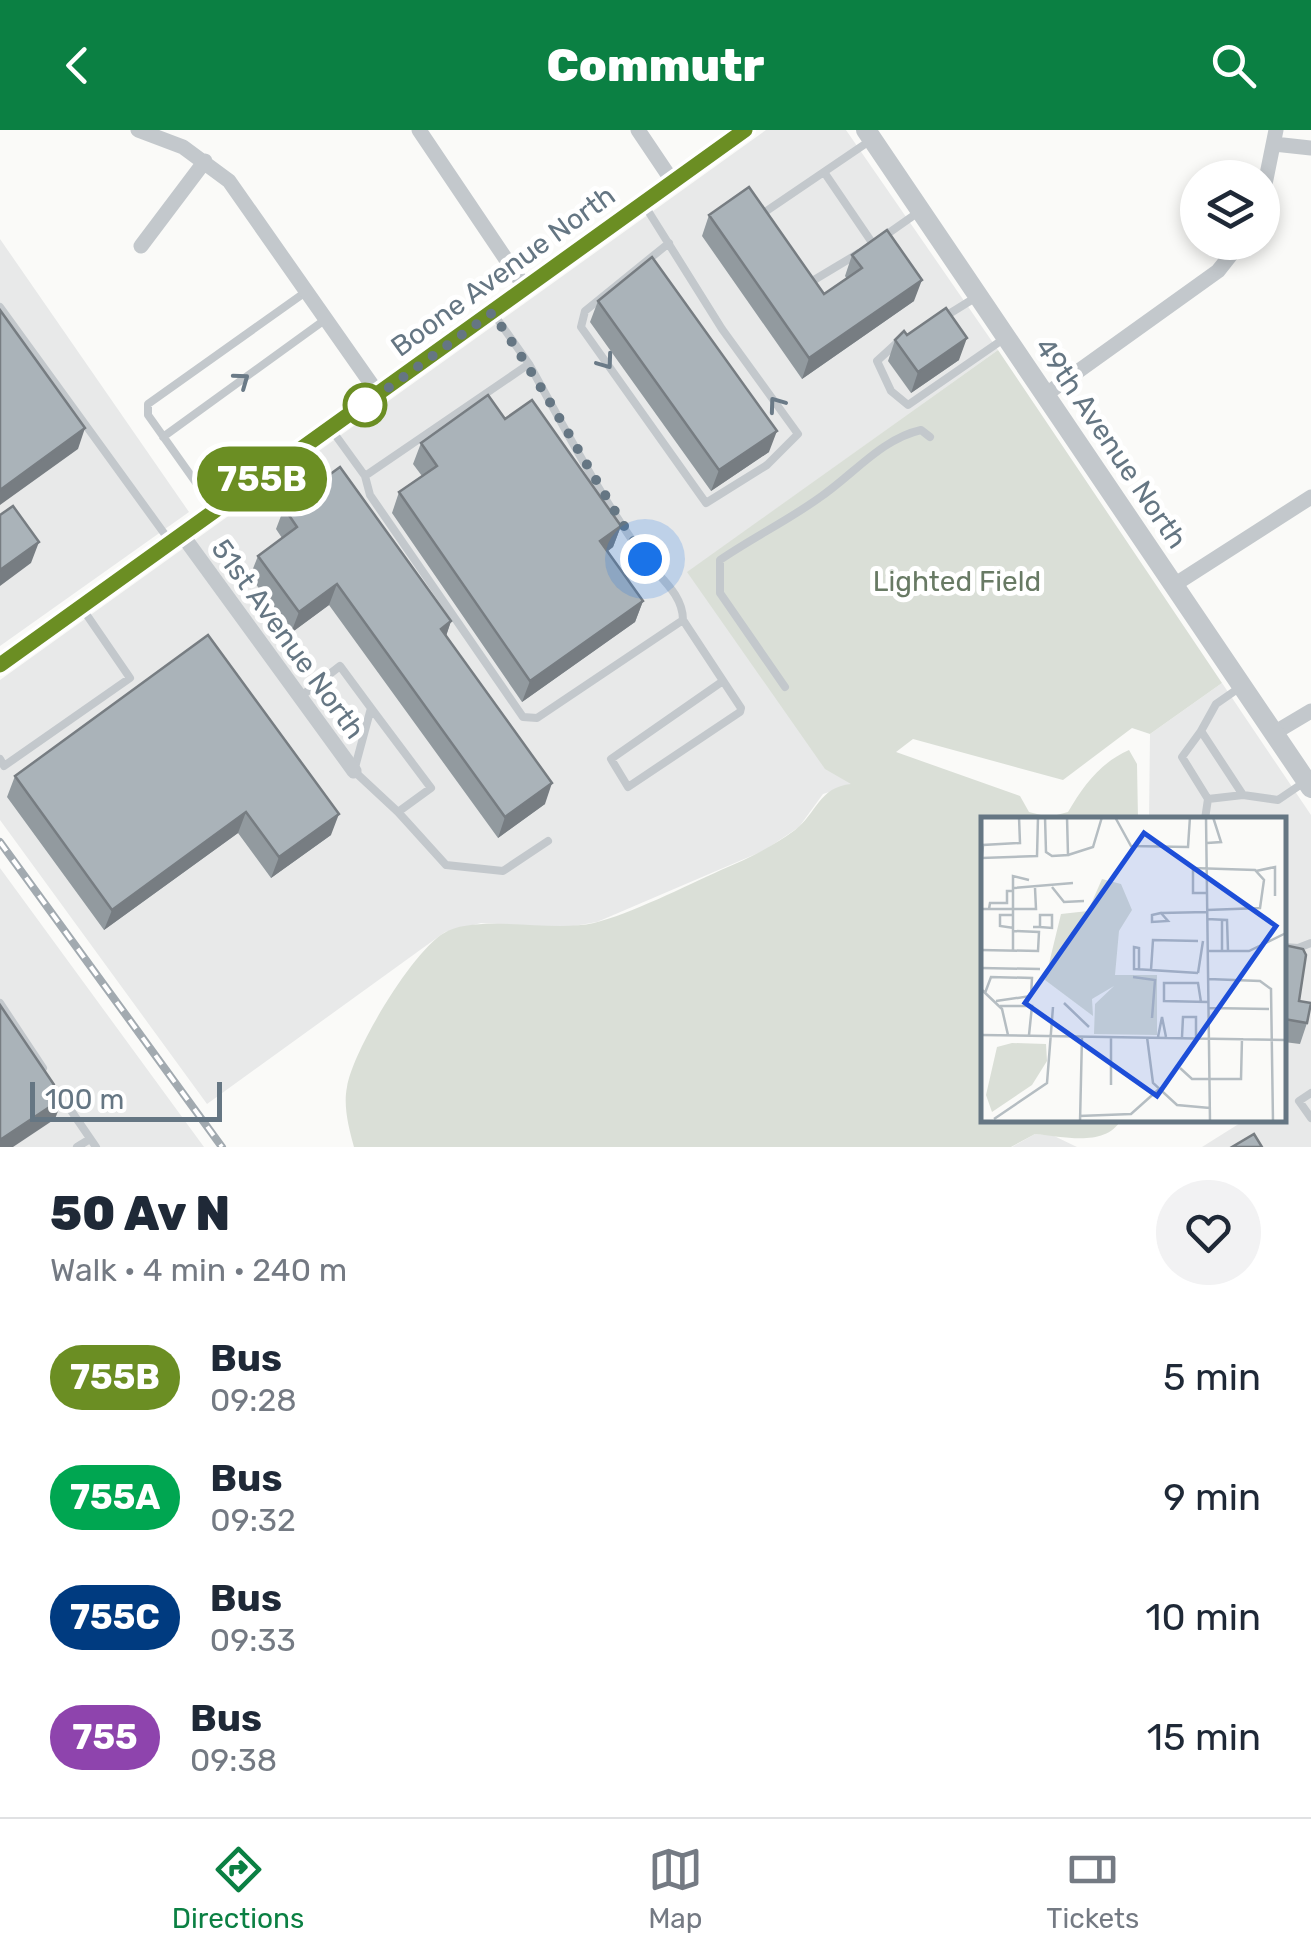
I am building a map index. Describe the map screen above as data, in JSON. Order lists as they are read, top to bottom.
{
  "streets": {
    "street": ["Boone Avenue North", "49th Avenue North", "51st Avenue North"]
  },
  "crossings": [
    ["Boone Avenue North", "51st Avenue North"]
  ],
  "parks": ["Lighted Field"],
  "lines": ["bus line 755B"],
  "scale_bar": "100 m",
  "page": {
    "header": "Commutr",
    "on_map": "755B",
    "scale": "100 m",
    "heading": ["50 Av N", "Walk · 4 min · 240 m"],
    "list": [
      {
        "mark": "755B",
        "name": "Bus",
        "note": "09:28",
        "value": "5 min"
      },
      {
        "mark": "755A",
        "name": "Bus",
        "note": "09:32",
        "value": "9 min"
      },
      {
        "mark": "755C",
        "name": "Bus",
        "note": "09:33",
        "value": "10 min"
      },
      {
        "mark": "755",
        "name": "Bus",
        "note": "09:38",
        "value": "15 min"
      }
    ],
    "tabs": ["Directions", "Map", "Tickets"]
  }
}
